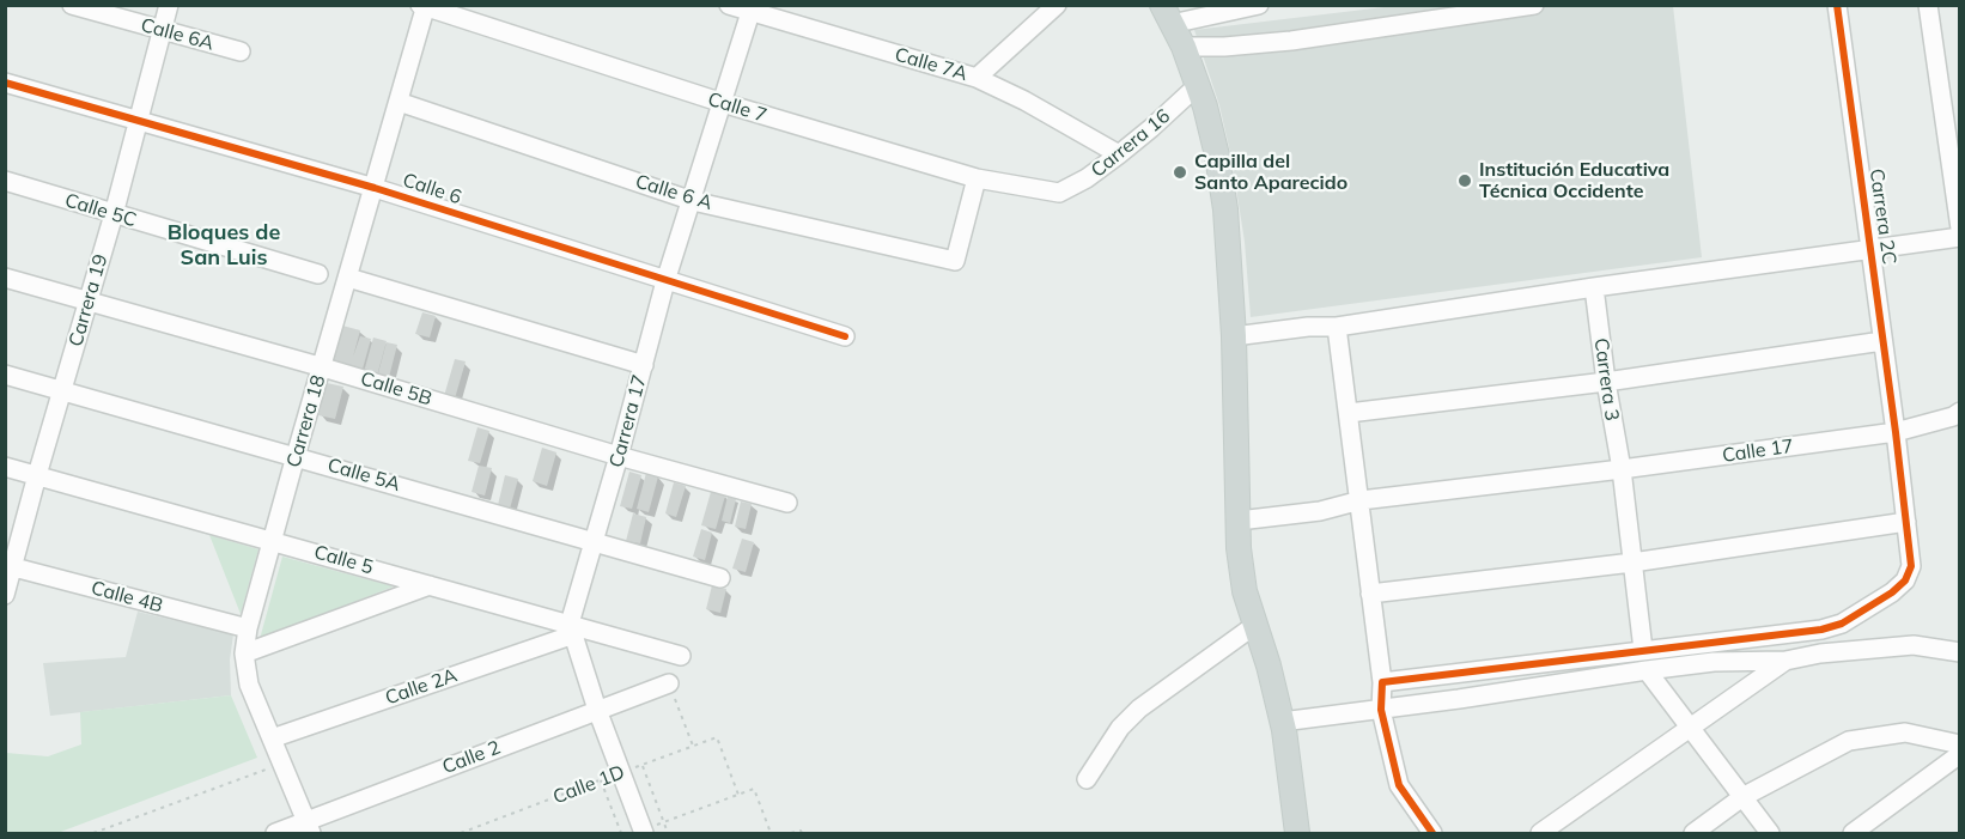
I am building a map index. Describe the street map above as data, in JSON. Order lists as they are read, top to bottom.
{
  "streets": {
    "street": [
      "Calle 6A",
      "Calle 7A",
      "Calle 7",
      "Carrera 16",
      "Calle 6",
      "Calle 6 A",
      "Calle 5C",
      "Carrera 2C",
      "Carrera 19",
      "Carrera 3",
      "Calle 5B",
      "Carrera 18",
      "Carrera 17",
      "Calle 17",
      "Calle 5A",
      "Calle 5",
      "Calle 4B",
      "Calle 2A",
      "Calle 2"
    ],
    "path": ["Calle 1D"]
  },
  "crossings": [
    ["Calle 6A", "Carrera 19"],
    ["Calle 7A", "Carrera 16"],
    ["Calle 7A", "Carrera 17"],
    ["Calle 7", "Carrera 16"],
    ["Calle 7", "Calle 6 A"],
    ["Calle 7", "Carrera 18"],
    ["Calle 7", "Carrera 17"],
    ["Calle 6", "Carrera 19"],
    ["Calle 6", "Carrera 18"],
    ["Calle 6", "Carrera 17"],
    ["Calle 6 A", "Carrera 18"],
    ["Calle 6 A", "Carrera 17"],
    ["Calle 5C", "Carrera 19"],
    ["Carrera 2C", "Carrera 3"],
    ["Carrera 2C", "Calle 17"],
    ["Carrera 19", "Calle 5B"],
    ["Carrera 19", "Calle 5A"],
    ["Carrera 19", "Calle 5"],
    ["Carrera 19", "Calle 4B"],
    ["Carrera 3", "Calle 17"],
    ["Calle 5B", "Carrera 18"],
    ["Calle 5B", "Carrera 17"],
    ["Carrera 18", "Calle 5A"],
    ["Carrera 18", "Calle 5"],
    ["Carrera 18", "Calle 4B"],
    ["Carrera 18", "Calle 2A"],
    ["Carrera 18", "Calle 2"],
    ["Carrera 17", "Calle 5A"],
    ["Carrera 17", "Calle 5"],
    ["Carrera 17", "Calle 2A"],
    ["Calle 5", "Calle 2A"]
  ],
  "districts": ["Bloques de San Luis"],
  "places": ["Capilla del Santo Aparecido", "Institución Educativa Técnica Occidente"]
}
